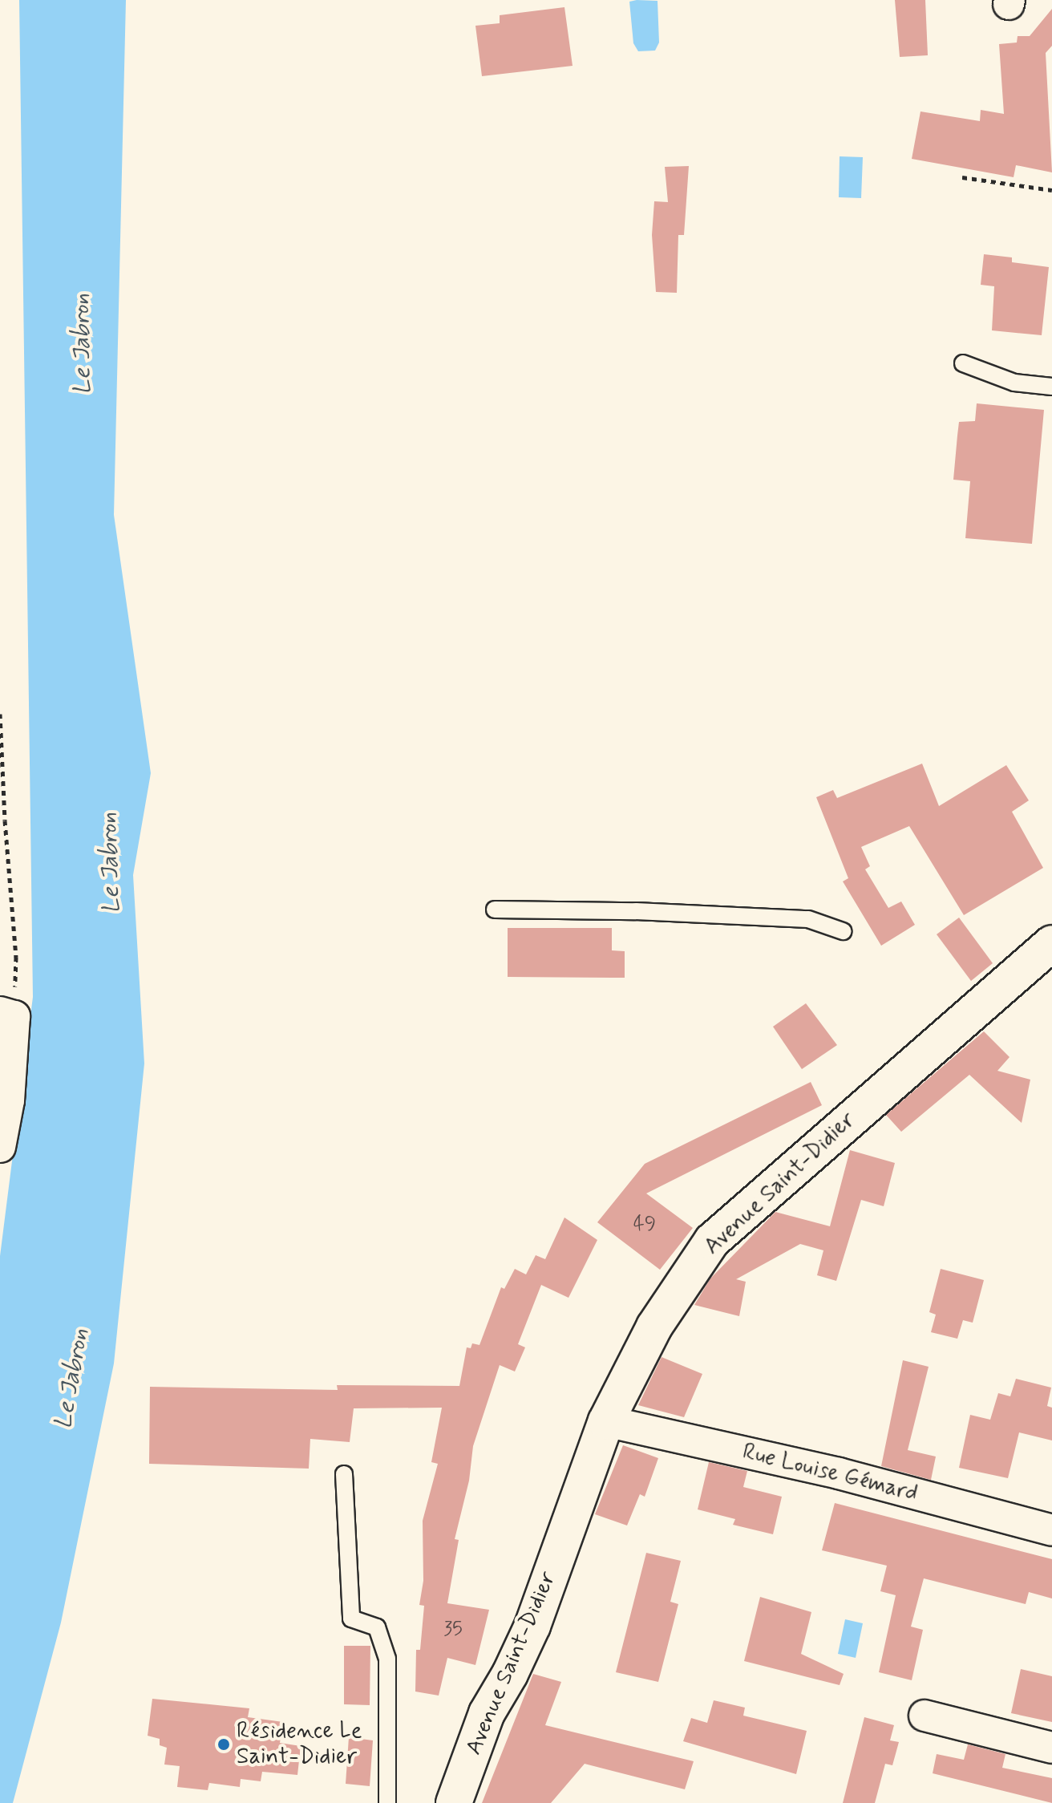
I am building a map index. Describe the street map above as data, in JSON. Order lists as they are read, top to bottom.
{
  "streets": {
    "street": ["Avenue Saint-Didier", "Rue Louise Gémard"]
  },
  "crossings": [
    ["Avenue Saint-Didier", "Rue Louise Gémard"]
  ],
  "water": ["Le Jabron"],
  "places": ["Résidence Le Saint-Didier"],
  "house_numbers": ["49", "35"]
}
